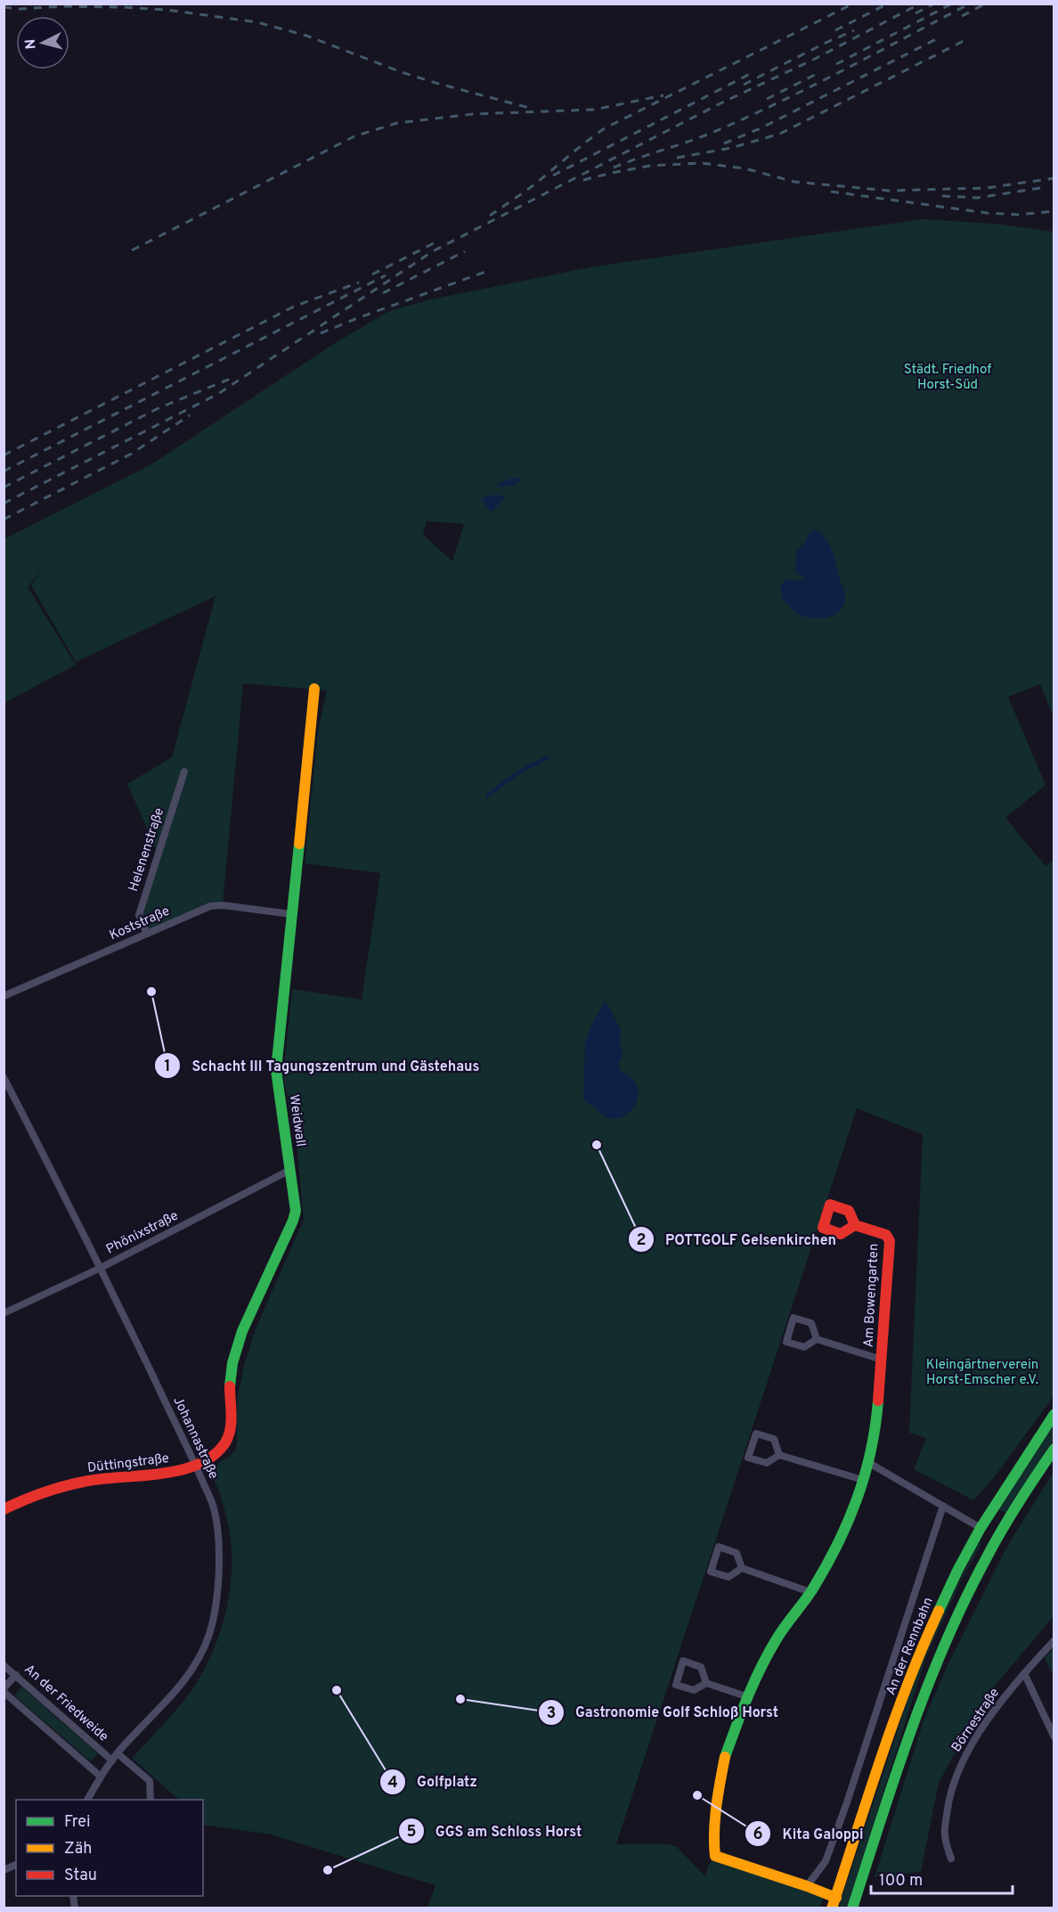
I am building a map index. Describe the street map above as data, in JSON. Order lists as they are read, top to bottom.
{
  "streets": {
    "street": [
      "Helenenstraße",
      "Koststraße",
      "Weidwall",
      "Phönixstraße",
      "Am Bowengarten",
      "Johannastraße",
      "Düttingstraße",
      "An der Rennbahn",
      "An der Friedweide",
      "Börnestraße"
    ]
  },
  "crossings": [
    ["Helenenstraße", "Koststraße"],
    ["Koststraße", "Weidwall"],
    ["Weidwall", "Phönixstraße"],
    ["Weidwall", "Johannastraße"],
    ["Weidwall", "Düttingstraße"],
    ["Phönixstraße", "Johannastraße"],
    ["Am Bowengarten", "An der Rennbahn"],
    ["Johannastraße", "Düttingstraße"],
    ["Johannastraße", "An der Friedweide"]
  ],
  "parks": ["Städt. Friedhof Horst-Süd", "Kleingärtnerverein Horst-Emscher e.V."],
  "places": [
    "Schacht III Tagungszentrum und Gästehaus",
    "POTTGOLF Gelsenkirchen",
    "Golfplatz",
    "Gastronomie Golf Schloß Horst",
    "Kita Galoppi",
    "GGS am Schloss Horst"
  ],
  "legend": ["Frei", "Zäh", "Stau"],
  "scale_bar": "100 m",
  "north": "left"
}
